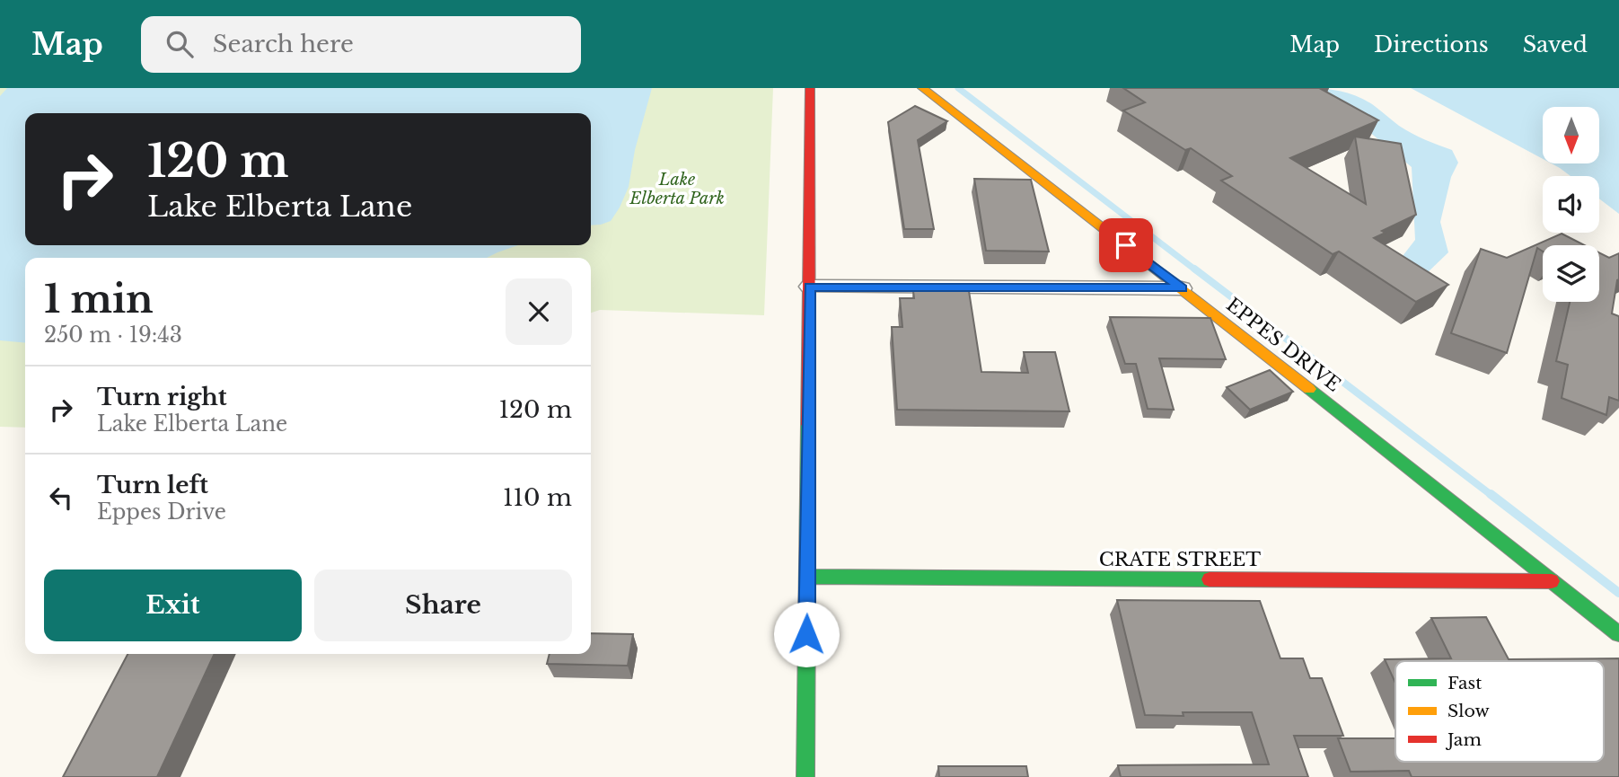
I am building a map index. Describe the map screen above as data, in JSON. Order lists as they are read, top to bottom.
{
  "streets": {
    "street": ["EPPES DRIVE", "CRATE STREET"]
  },
  "crossings": [
    ["EPPES DRIVE", "CRATE STREET"]
  ],
  "parks": ["Lake Elberta Park"],
  "legend": ["Fast", "Slow", "Jam"],
  "north": "bottom",
  "page": {
    "header": "Map",
    "search": "Search here",
    "nav": ["Map", "Directions", "Saved"],
    "turn": ["120 m", "Lake Elberta Lane"],
    "heading": ["1 min", "250 m · 19:43"],
    "list": [
      {
        "name": "Turn right",
        "note": "Lake Elberta Lane",
        "value": "120 m"
      },
      {
        "name": "Turn left",
        "note": "Eppes Drive",
        "value": "110 m"
      }
    ],
    "buttons": ["Exit", "Share"]
  }
}
